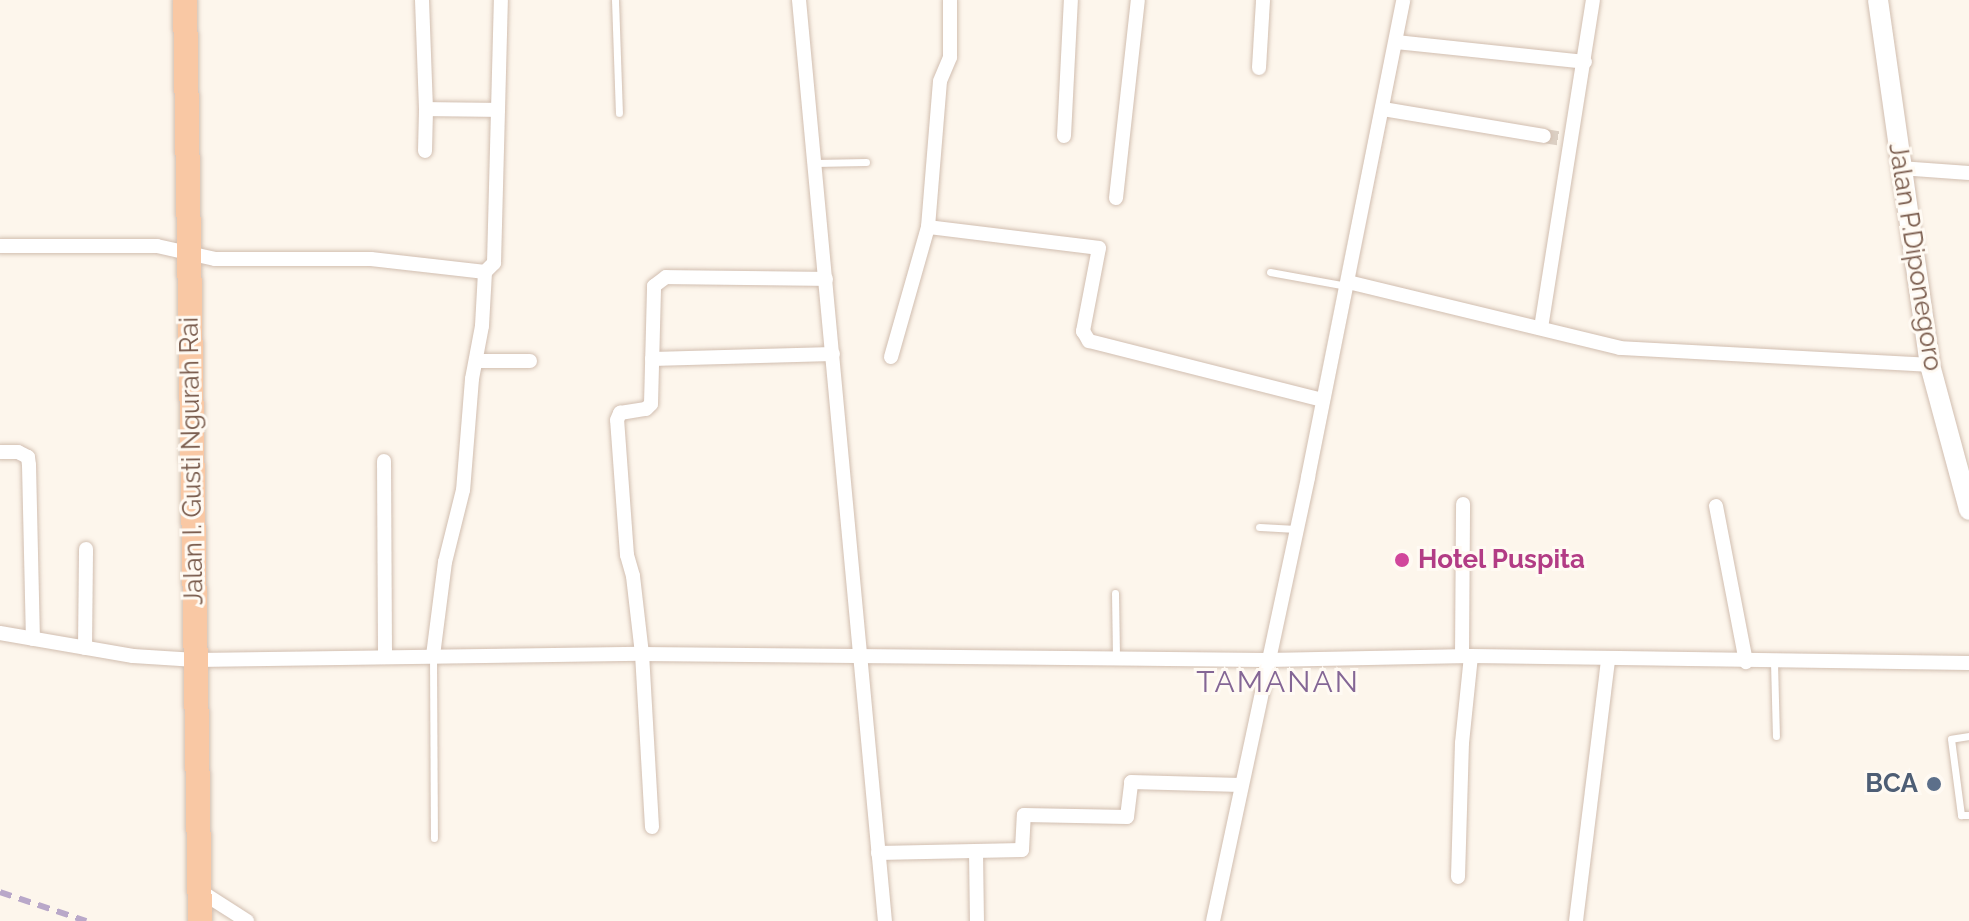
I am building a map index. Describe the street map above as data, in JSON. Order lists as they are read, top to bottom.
{
  "streets": {
    "highway": ["Jalan I. Gusti Ngurah Rai"],
    "main road": ["Jalan P.Diponegoro"]
  },
  "districts": ["TAMANAN"],
  "places": ["Hotel Puspita", "BCA"]
}
